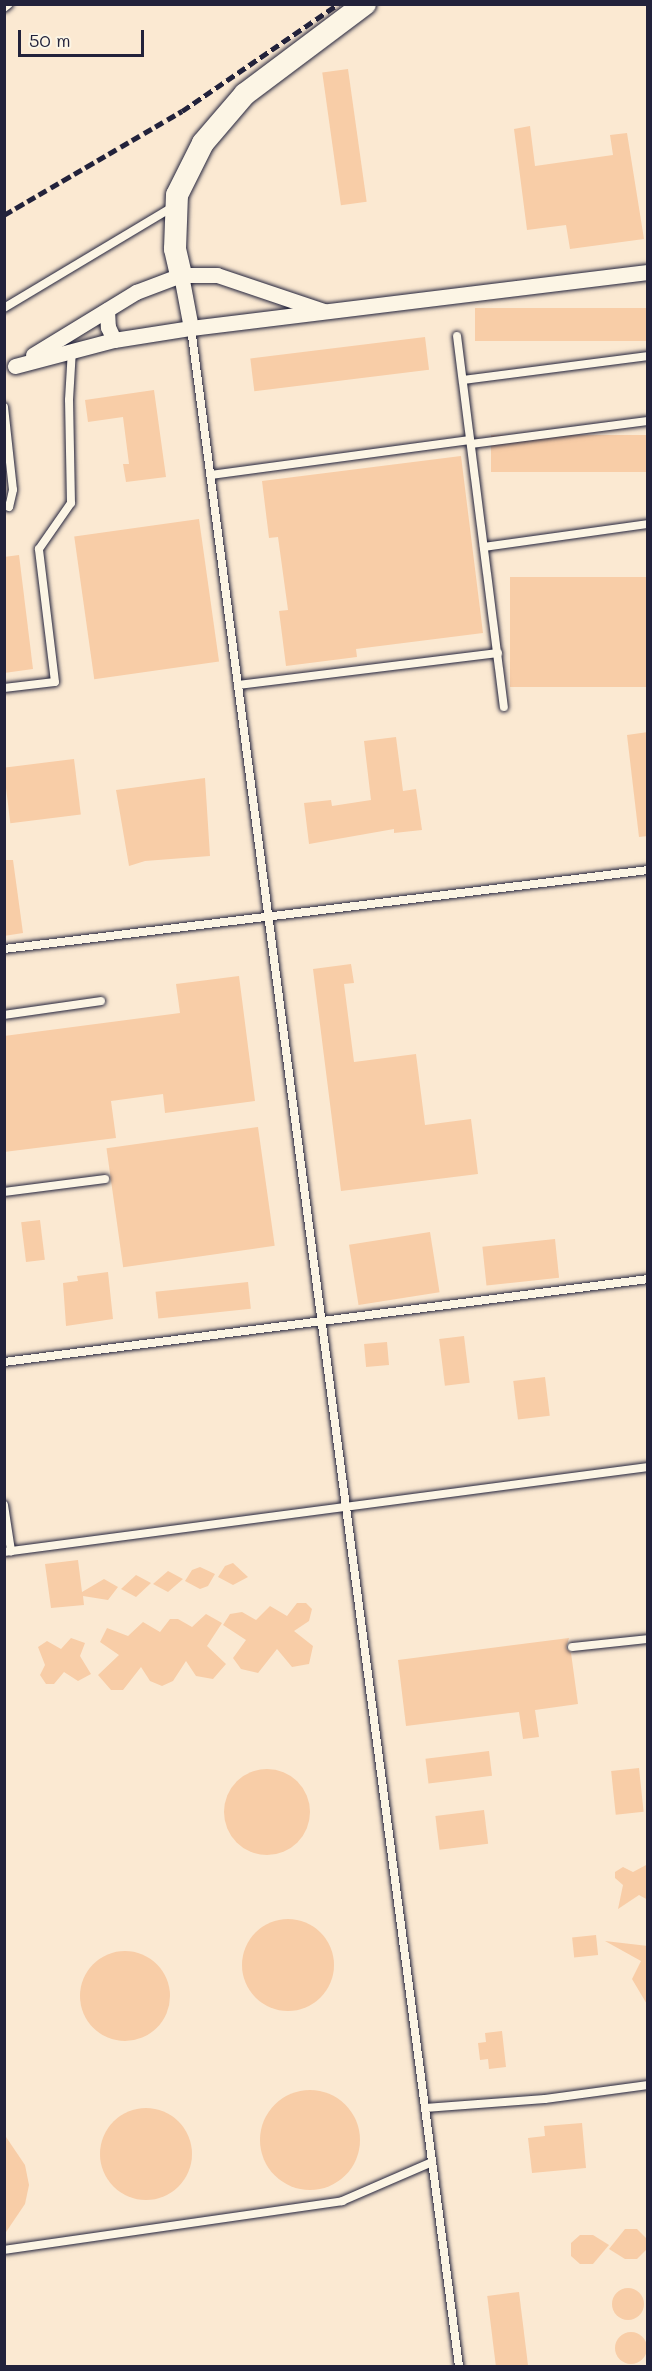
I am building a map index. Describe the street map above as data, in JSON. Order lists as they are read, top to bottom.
{
  "scale_bar": "50 m"
}
